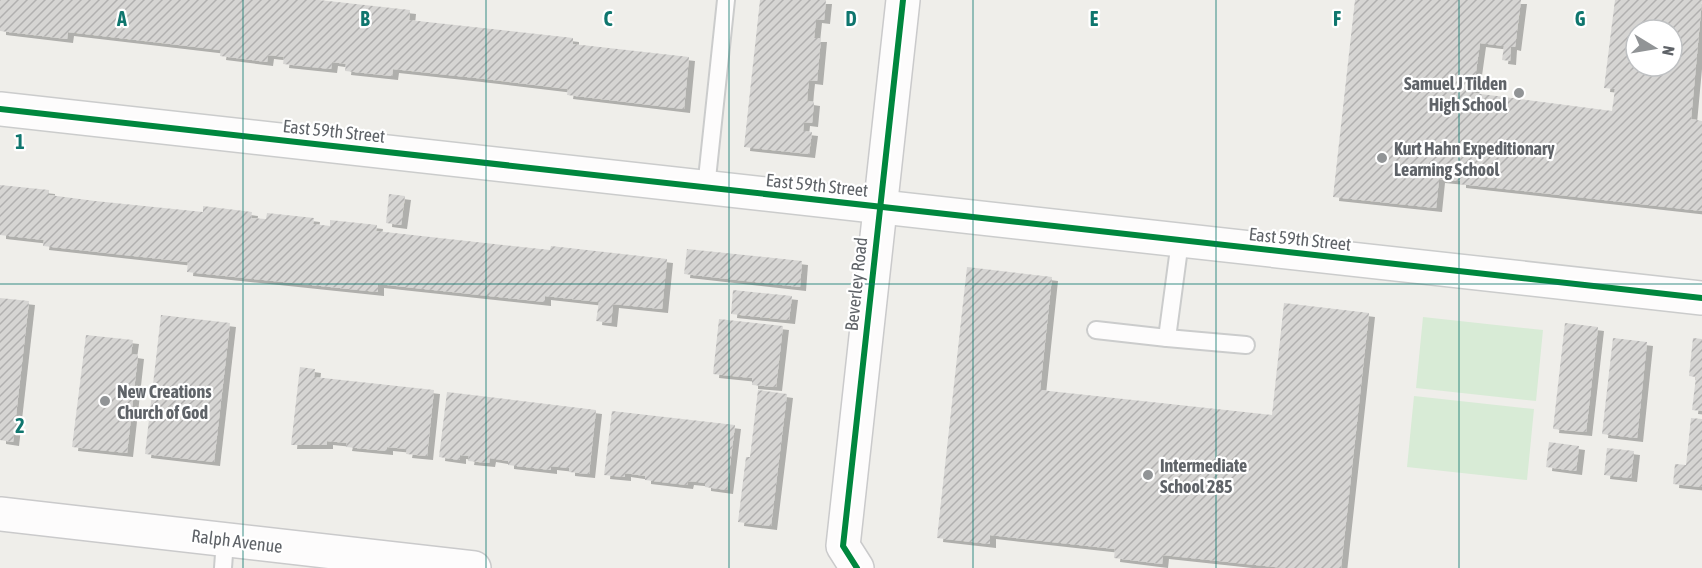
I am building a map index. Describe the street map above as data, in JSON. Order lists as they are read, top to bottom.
{
  "streets": {
    "street": ["East 59th Street", "Beverley Road", "Ralph Avenue"]
  },
  "crossings": [
    ["East 59th Street", "Beverley Road"]
  ],
  "places": [
    "Samuel J Tilden High School",
    "Kurt Hahn Expeditionary Learning School",
    "New Creations Church of God",
    "Intermediate School 285"
  ],
  "north": "right",
  "grid": {
    "columns": [
      "A",
      "B",
      "C",
      "D",
      "E",
      "F",
      "G"
    ],
    "rows": ["1", "2"]
  }
}
